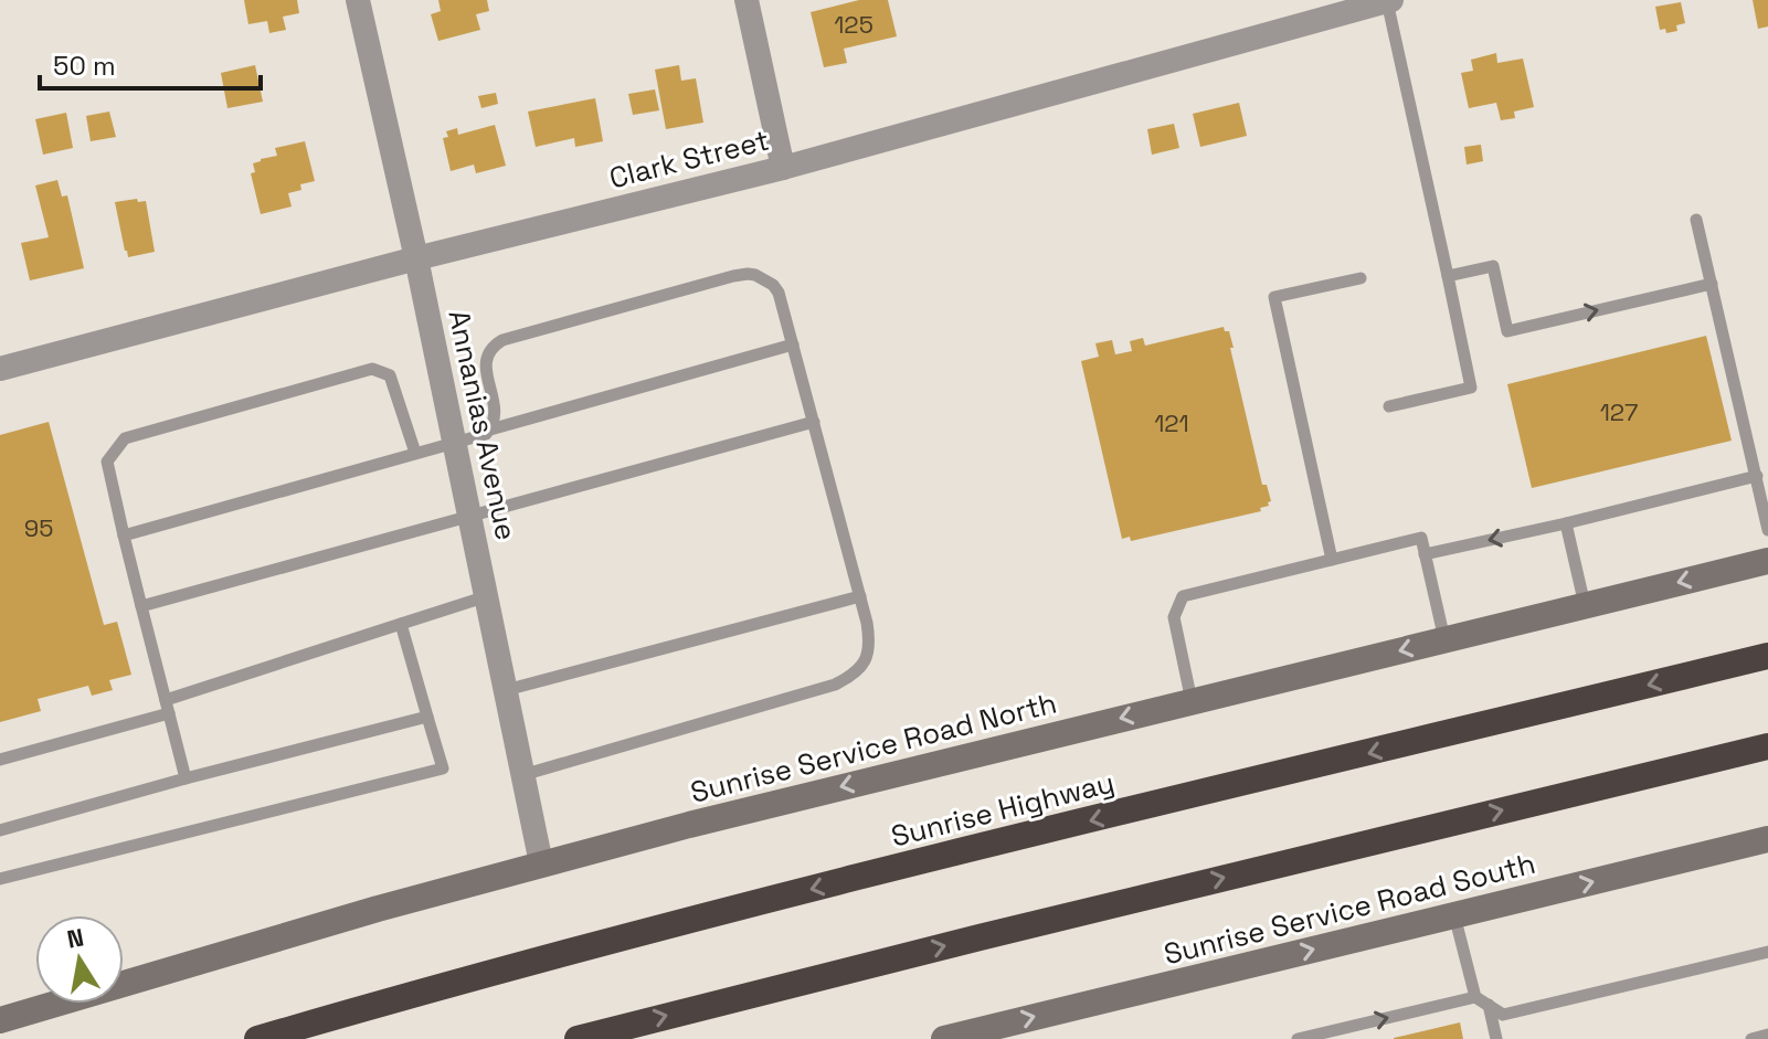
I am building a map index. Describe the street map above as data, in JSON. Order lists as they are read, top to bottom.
{
  "streets": {
    "highway": ["Sunrise Highway"],
    "main road": ["Sunrise Service Road North", "Sunrise Service Road South"],
    "street": ["Clark Street", "Annanias Avenue"]
  },
  "crossings": [
    ["Clark Street", "Annanias Avenue"],
    ["Annanias Avenue", "Sunrise Service Road North"]
  ],
  "one_way": ["Sunrise Service Road North", "Sunrise Service Road South"],
  "house_numbers": [
    "125",
    "127",
    "121",
    "95"
  ],
  "scale_bar": "50 m",
  "north": "top"
}
